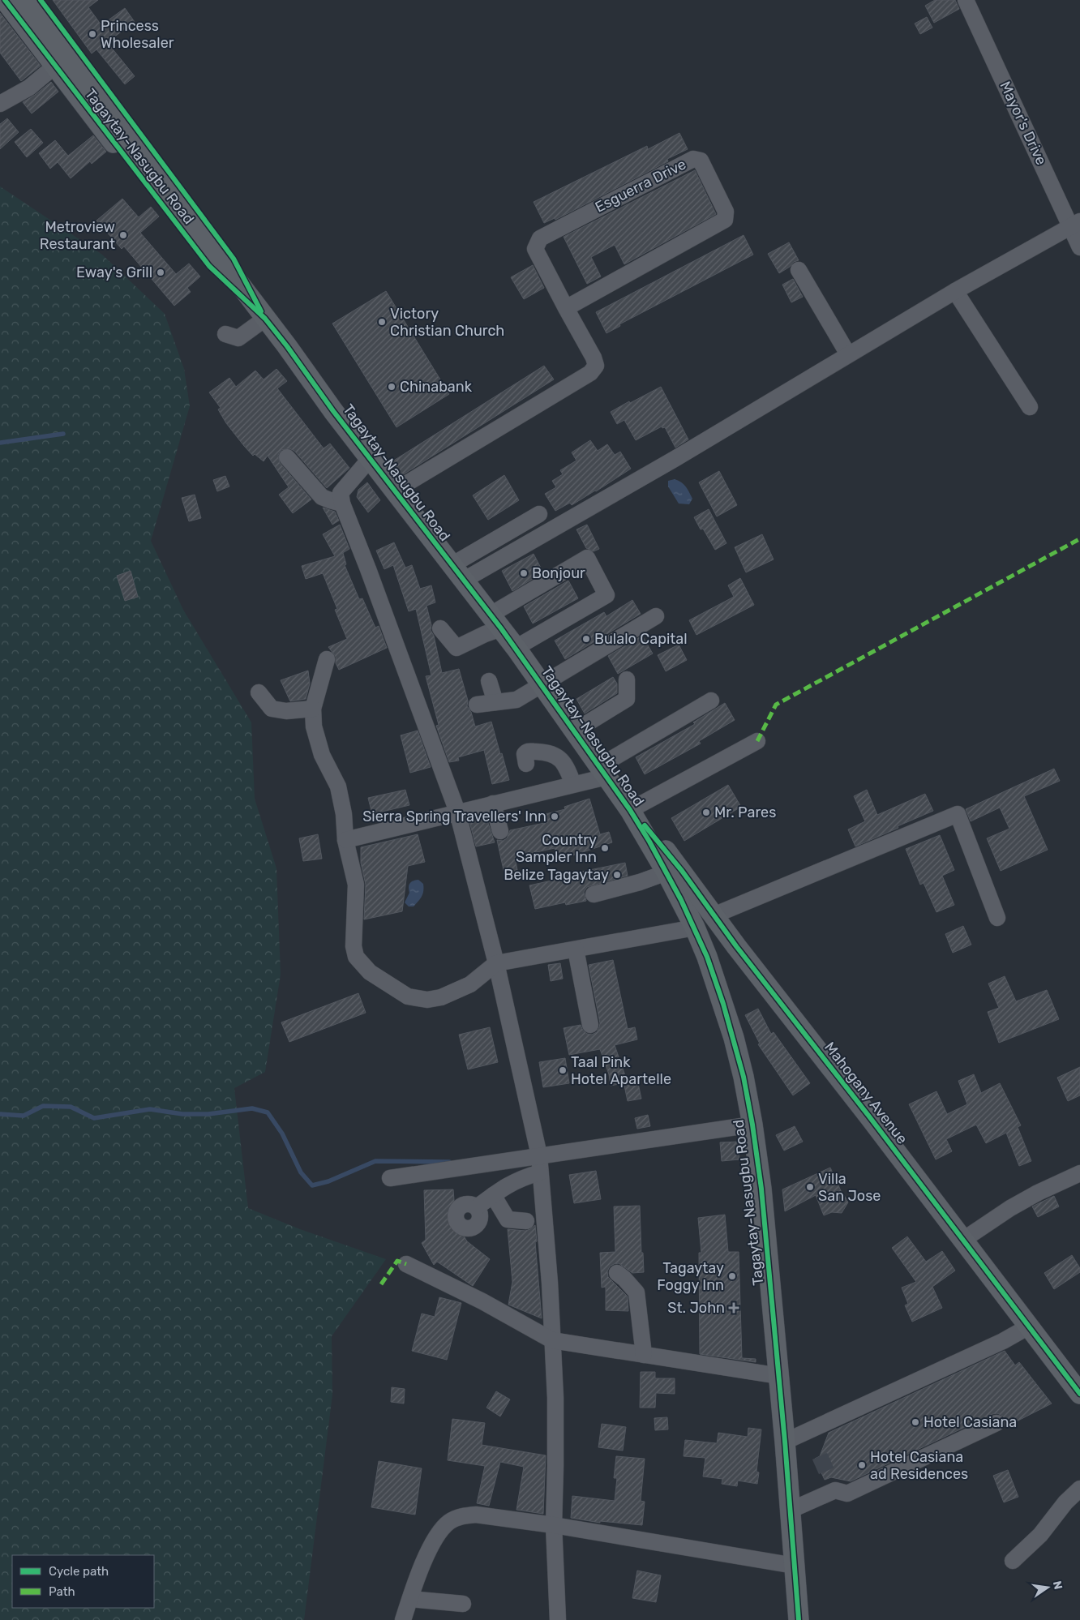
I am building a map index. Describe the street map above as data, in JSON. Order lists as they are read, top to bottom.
{
  "streets": {
    "main road": ["Tagaytay-Nasugbu Road", "Mahogany Avenue"],
    "street": ["Mayor's Drive", "Esguerra Drive"]
  },
  "crossings": [
    ["Tagaytay-Nasugbu Road", "Esguerra Drive"],
    ["Tagaytay-Nasugbu Road", "Mahogany Avenue"]
  ],
  "places": {
    "other": [
      "Princess Wholesaler",
      "Metroview Restaurant",
      "Eway's Grill",
      "Victory Christian Church",
      "Chinabank",
      "Bonjour",
      "Bulalo Capital",
      "Mr. Pares",
      "Sierra Spring Travellers' Inn",
      "Country Sampler Inn",
      "Belize Tagaytay",
      "Taal Pink Hotel Apartelle",
      "Villa San Jose",
      "Tagaytay Foggy Inn",
      "Hotel Casiana",
      "Hotel Casiana ad Residences"
    ],
    "health": ["St. John"]
  },
  "legend": ["Cycle path", "Path"],
  "north": "right"
}
